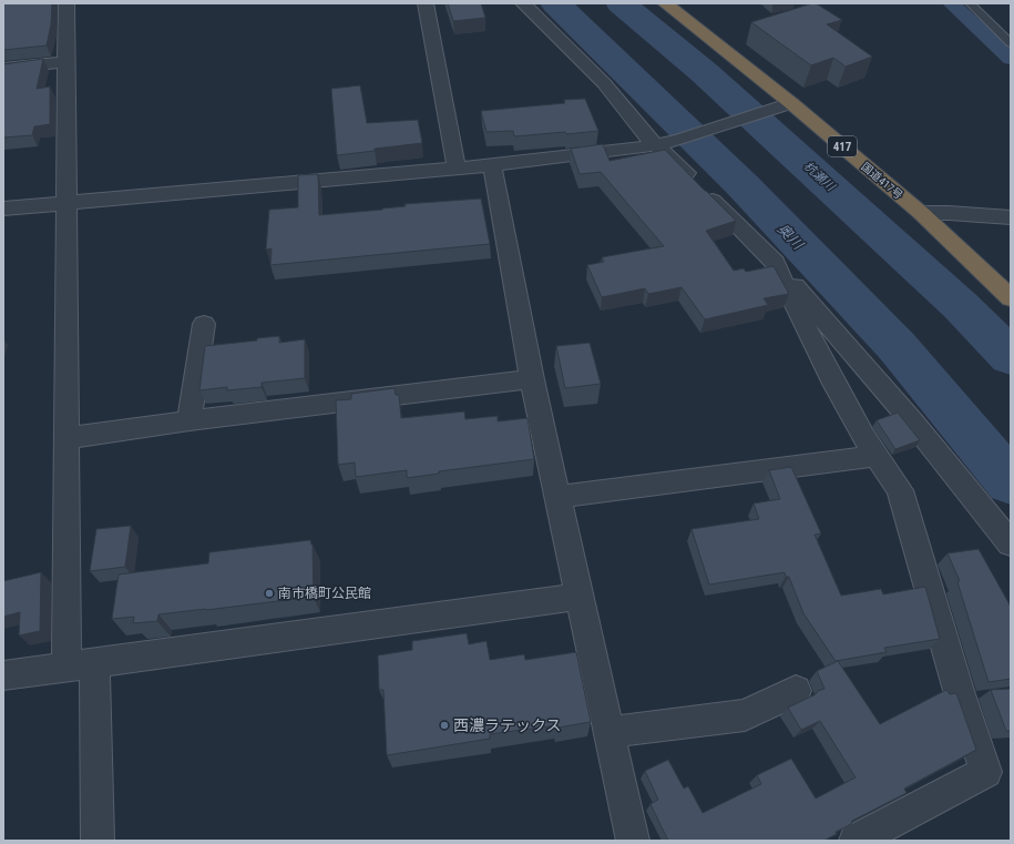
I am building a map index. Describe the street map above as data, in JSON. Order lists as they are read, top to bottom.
{
  "streets": {
    "highway": ["417", "国道417号"]
  },
  "water": ["杭瀬川", "奥川"],
  "places": ["南市橋町公民館", "西濃ラテックス"]
}
